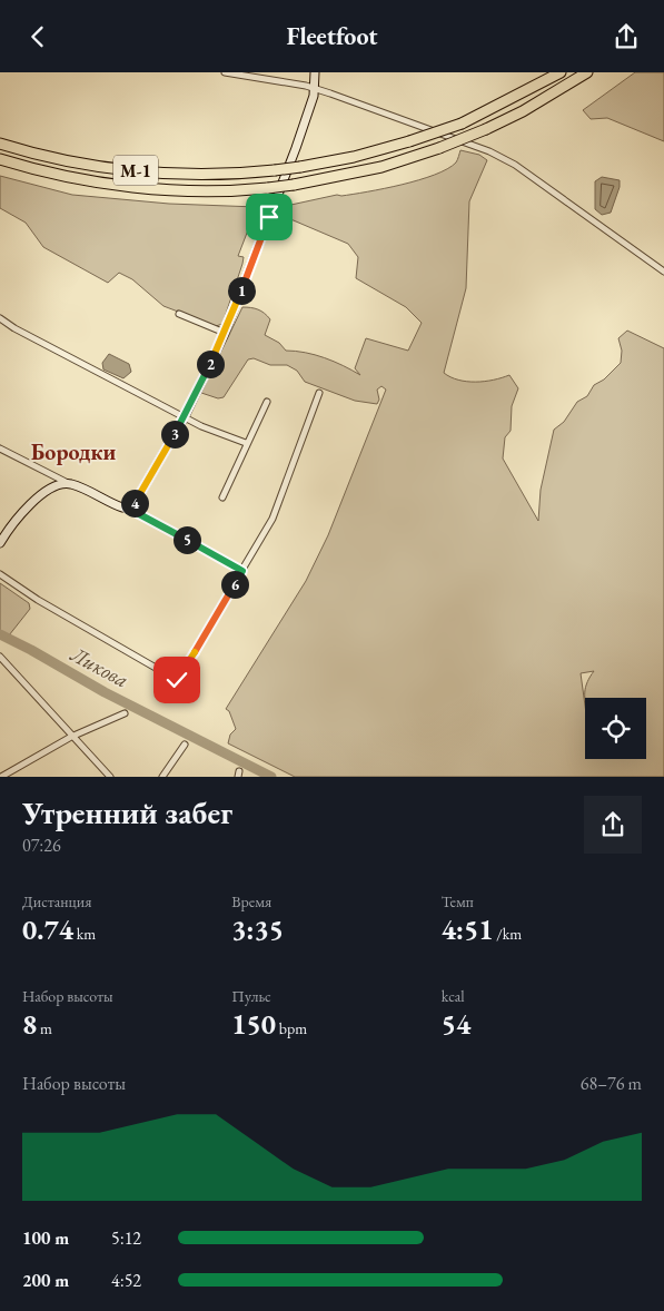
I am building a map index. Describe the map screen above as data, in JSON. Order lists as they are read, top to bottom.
{
  "streets": {
    "highway": ["М-1"]
  },
  "districts": ["Бородки"],
  "water": ["Ликова"],
  "page": {
    "header": "Fleetfoot",
    "pins": [
      "1",
      "2",
      "3",
      "4",
      "5",
      "6"
    ],
    "heading": ["Утренний забег", "07:26"],
    "stats": [
      ["Дистанция", "0.74 km"],
      ["Время", "3:35"],
      ["Темп", "4:51 /km"],
      ["Набор высоты", "8 m"],
      ["Пульс", "150 bpm"],
      ["kcal", "54"]
    ],
    "chart": ["Набор высоты", "68–76 m"],
    "list": [
      {
        "name": "100 m",
        "note": "5:12"
      },
      {
        "name": "200 m",
        "note": "4:52"
      }
    ]
  }
}
